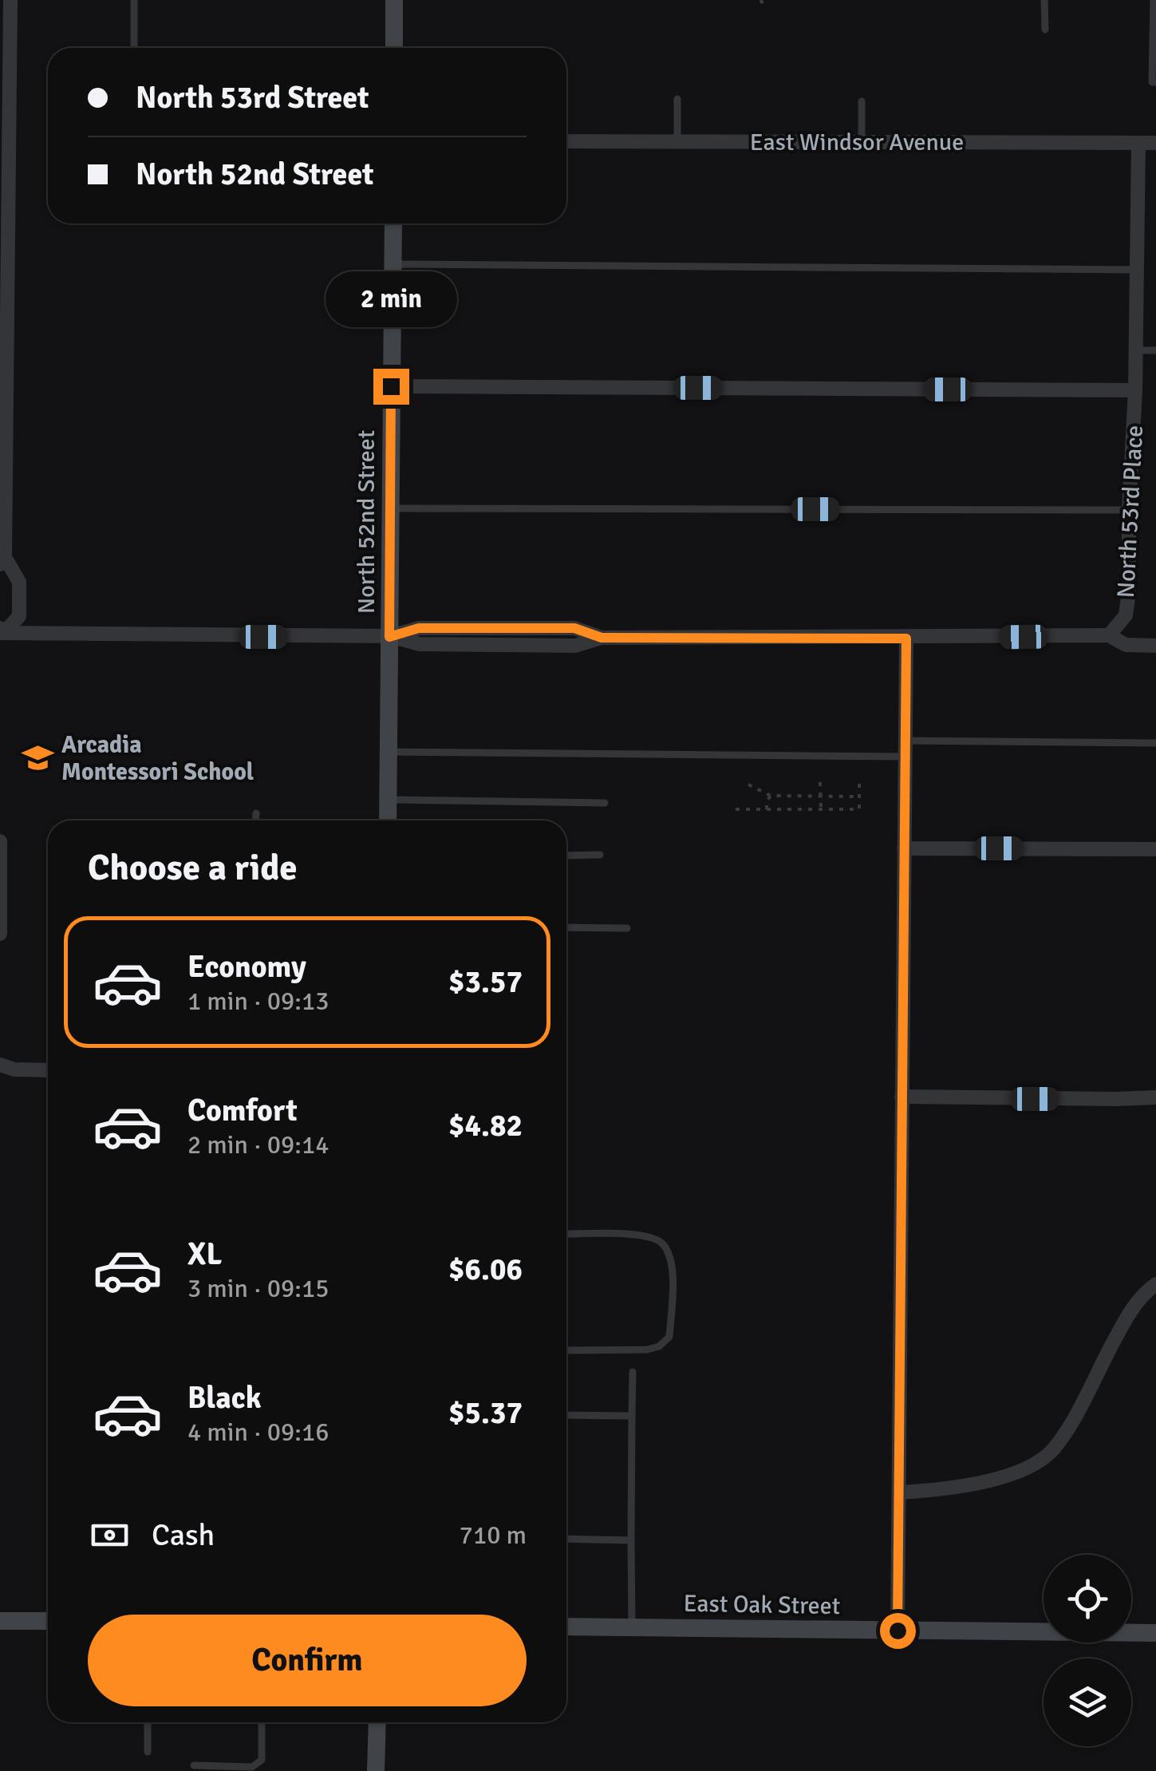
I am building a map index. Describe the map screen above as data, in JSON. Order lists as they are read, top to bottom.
{
  "streets": {
    "main road": ["North 52nd Street", "East Oak Street"],
    "street": ["East Windsor Avenue", "North 53rd Place"]
  },
  "crossings": [
    ["East Windsor Avenue", "North 53rd Place"]
  ],
  "places": {
    "school or university": ["Arcadia Montessori School"]
  },
  "page": {
    "banner": ["North 53rd Street", "North 52nd Street"],
    "bubble": "2 min",
    "heading": "Choose a ride",
    "list": [
      {
        "name": "Economy",
        "note": "1 min · 09:13",
        "value": "$3.57"
      },
      {
        "name": "Comfort",
        "note": "2 min · 09:14",
        "value": "$4.82"
      },
      {
        "name": "XL",
        "note": "3 min · 09:15",
        "value": "$6.06"
      },
      {
        "name": "Black",
        "note": "4 min · 09:16",
        "value": "$5.37"
      }
    ],
    "pay": ["Cash", "710 m"],
    "buttons": "Confirm"
  }
}
